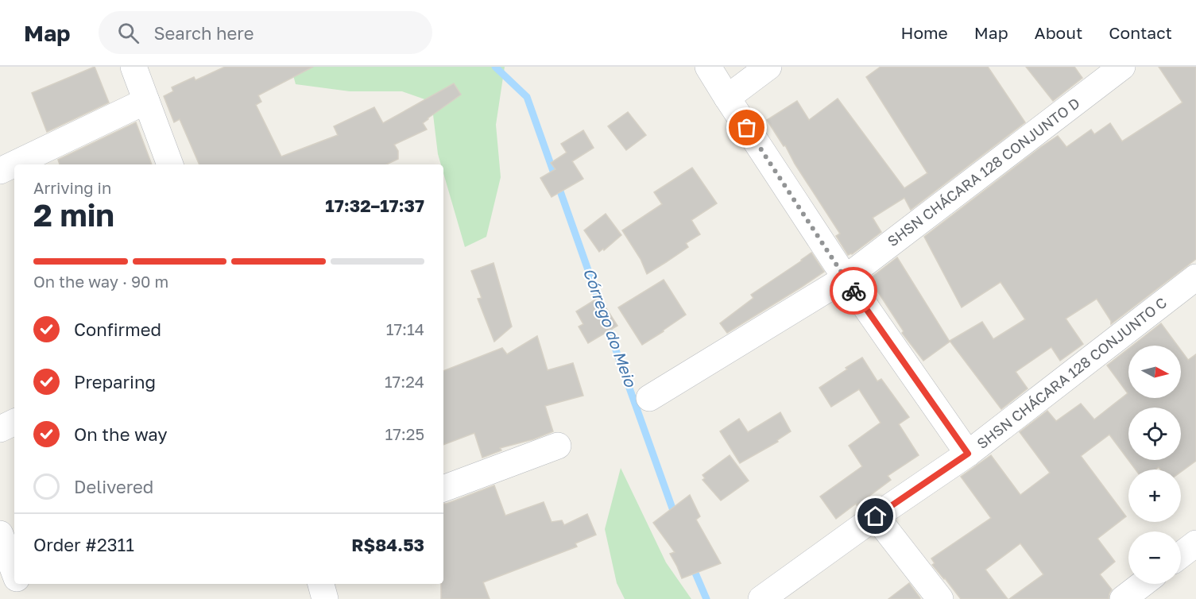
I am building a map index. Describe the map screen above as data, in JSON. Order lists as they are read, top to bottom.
{
  "streets": {
    "street": ["SHSN CHÁCARA 128 CONJUNTO D", "SHSN CHÁCARA 128 CONJUNTO C"]
  },
  "water": ["Córrego do Meio"],
  "north": "right",
  "page": {
    "header": "Map",
    "search": "Search here",
    "nav": [
      "Home",
      "Map",
      "About",
      "Contact"
    ],
    "heading": ["2 min", "Arriving in", "17:32–17:37"],
    "panel": ["Order #2311", "R$84.53"],
    "bar": "On the way · 90 m",
    "list": [
      ["Confirmed", "17:14"],
      ["Preparing", "17:24"],
      ["On the way", "17:25"],
      "Delivered"
    ],
    "map_buttons": ["+", "−"]
  }
}
